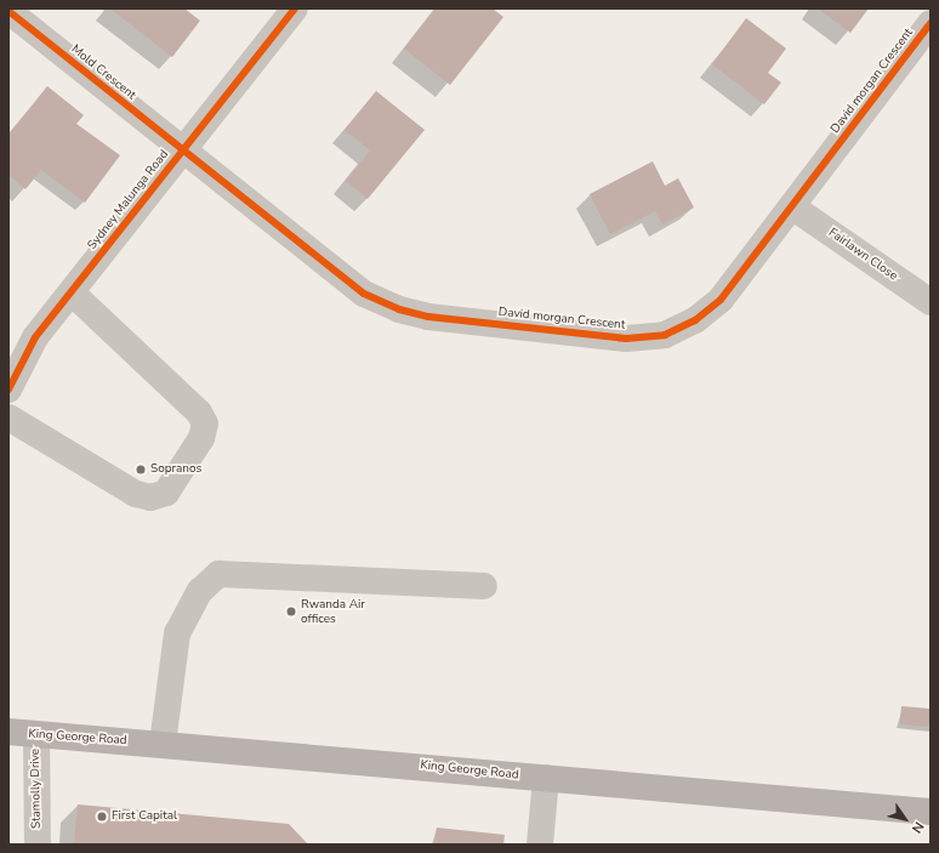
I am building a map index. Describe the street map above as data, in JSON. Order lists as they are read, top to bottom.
{
  "streets": {
    "main road": ["King George Road"],
    "street": [
      "Mold Crescent",
      "David morgan Crescent",
      "Sydney Malunga Road",
      "Fairlawn Close",
      "Stamolly Drive"
    ]
  },
  "crossings": [
    ["Mold Crescent", "David morgan Crescent"],
    ["Mold Crescent", "Sydney Malunga Road"],
    ["David morgan Crescent", "Sydney Malunga Road"],
    ["David morgan Crescent", "Fairlawn Close"],
    ["King George Road", "Stamolly Drive"]
  ],
  "places": ["Sopranos", "Rwanda Air offices", "First Capital"],
  "north": "bottom right"
}
